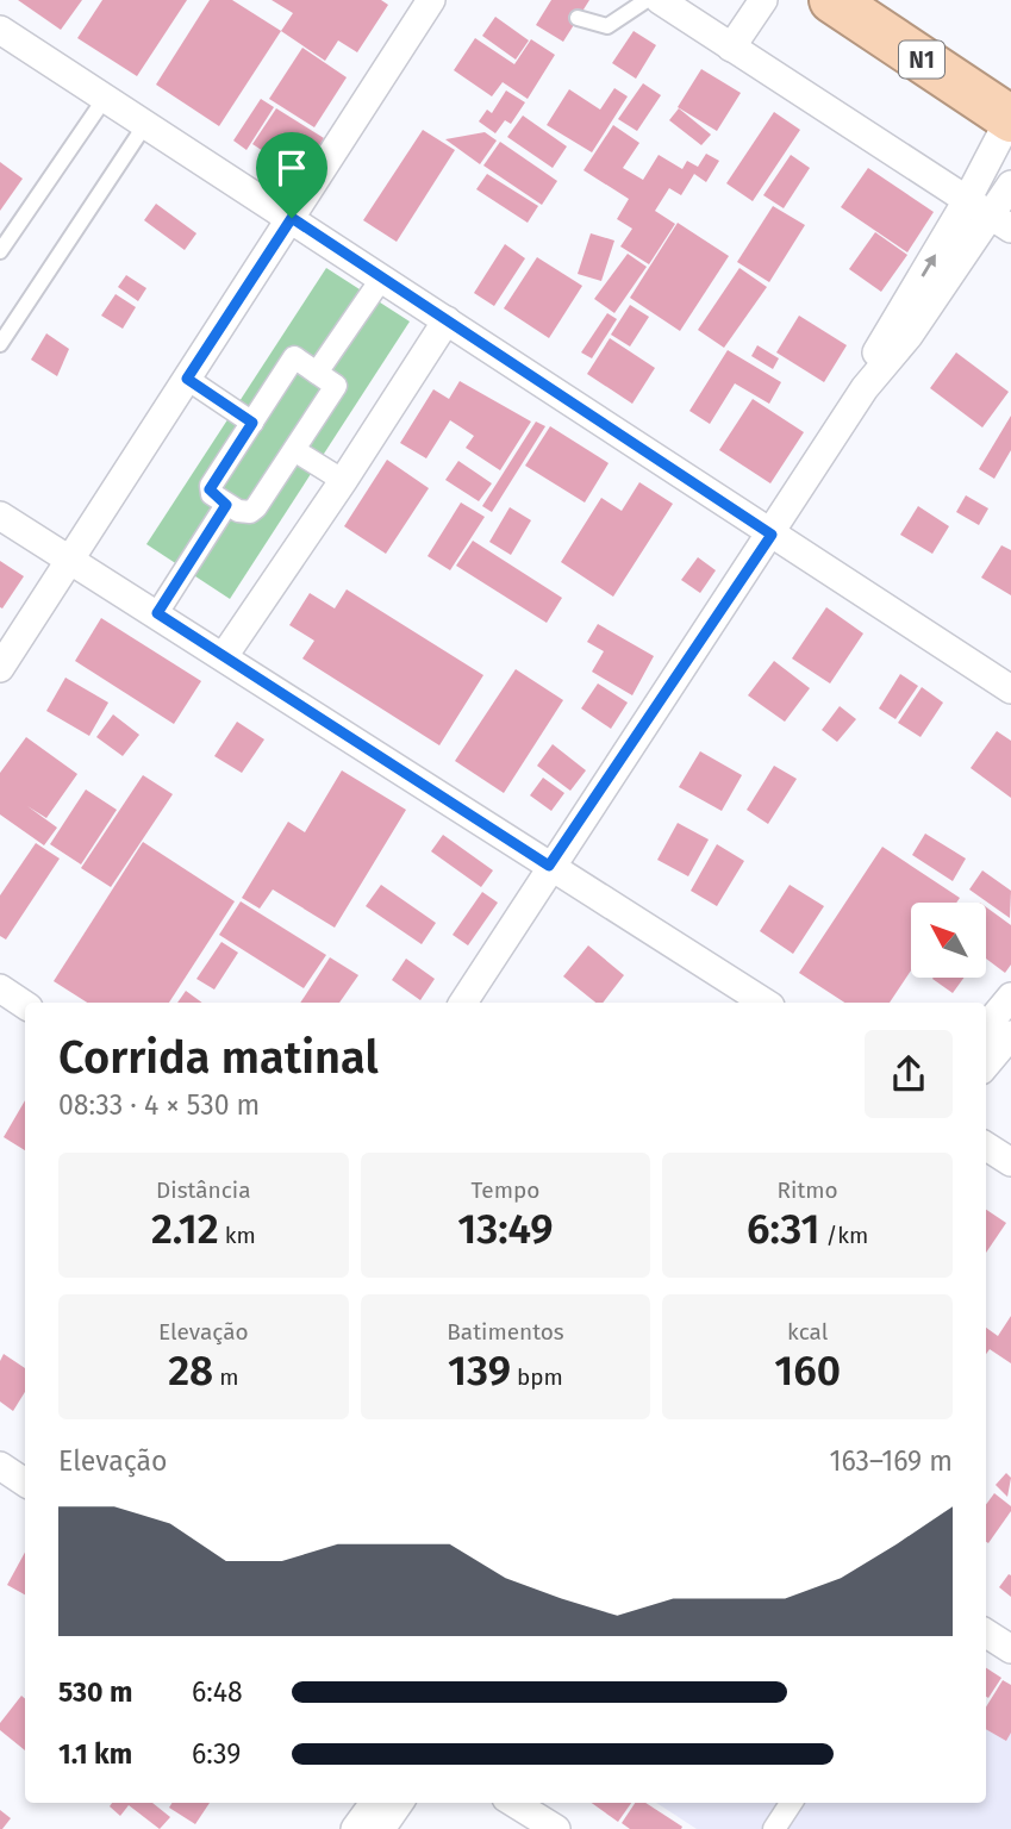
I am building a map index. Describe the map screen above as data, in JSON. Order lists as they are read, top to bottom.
{
  "streets": {
    "highway": ["N1"]
  },
  "north": "top left",
  "page": {
    "heading": ["Corrida matinal", "08:33 · 4 × 530 m"],
    "stats": [
      ["Distância", "2.12 km"],
      ["Tempo", "13:49"],
      ["Ritmo", "6:31 /km"],
      ["Elevação", "28 m"],
      ["Batimentos", "139 bpm"],
      ["kcal", "160"]
    ],
    "chart": ["Elevação", "163–169 m"],
    "list": [
      {
        "name": "530 m",
        "note": "6:48"
      },
      {
        "name": "1.1 km",
        "note": "6:39"
      }
    ]
  }
}
